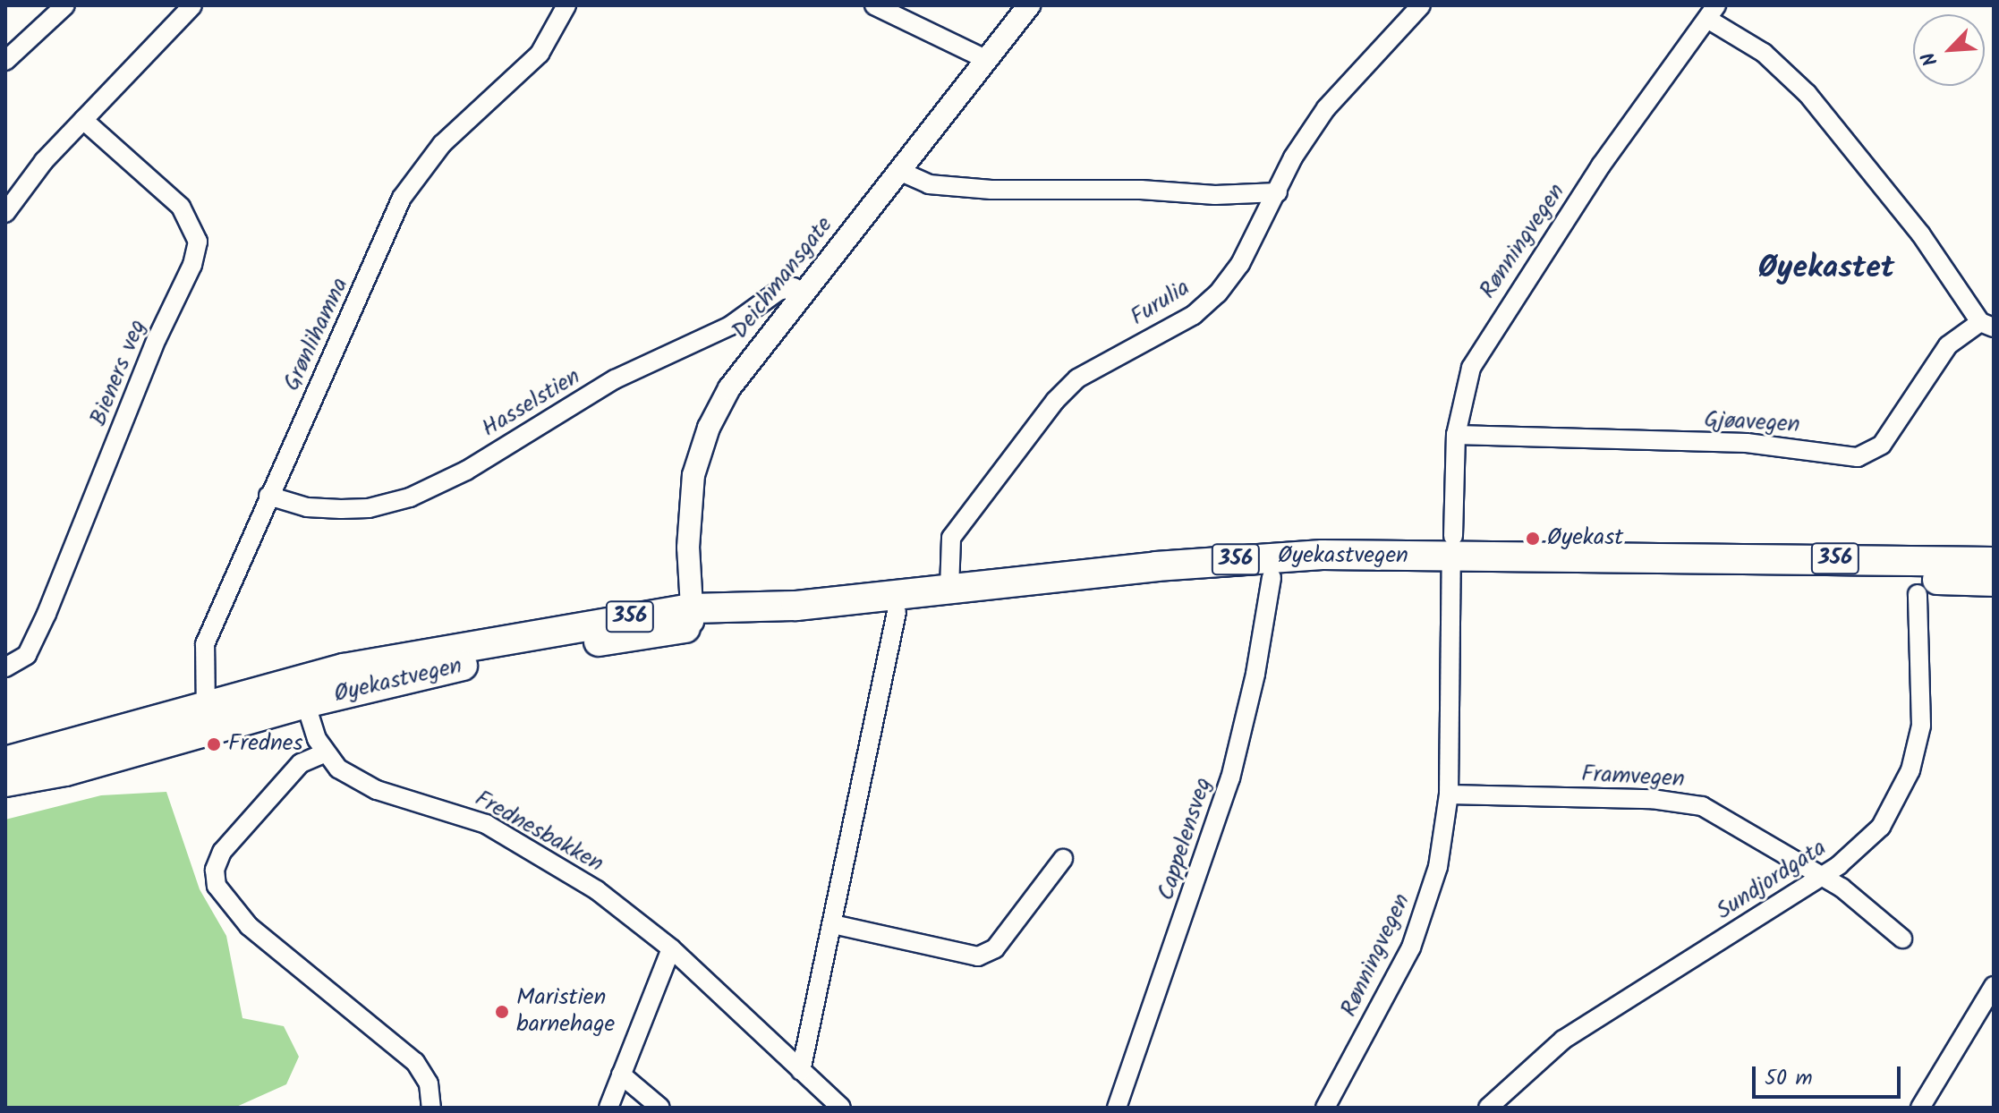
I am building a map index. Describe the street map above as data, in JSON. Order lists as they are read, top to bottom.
{
  "streets": {
    "main road": ["Øyekastvegen", "356"],
    "street": [
      "Rønningvegen",
      "Deichmansgate",
      "Furulia",
      "Grønlihamna",
      "Bieners veg",
      "Hasselstien",
      "Gjøavegen",
      "Framvegen",
      "Frednesbakken",
      "Cappelensveg",
      "Sundjordgata"
    ]
  },
  "crossings": [
    ["Rønningvegen", "Gjøavegen"],
    ["Rønningvegen", "Øyekastvegen"],
    ["Rønningvegen", "Framvegen"],
    ["Deichmansgate", "Hasselstien"],
    ["Deichmansgate", "Øyekastvegen"],
    ["Furulia", "Øyekastvegen"],
    ["Grønlihamna", "Hasselstien"],
    ["Grønlihamna", "Øyekastvegen"],
    ["Framvegen", "Sundjordgata"]
  ],
  "districts": ["Øyekastet"],
  "places": ["Øyekast", "Frednes", "Maristien barnehage"],
  "scale_bar": "50 m",
  "north": "bottom left"
}
